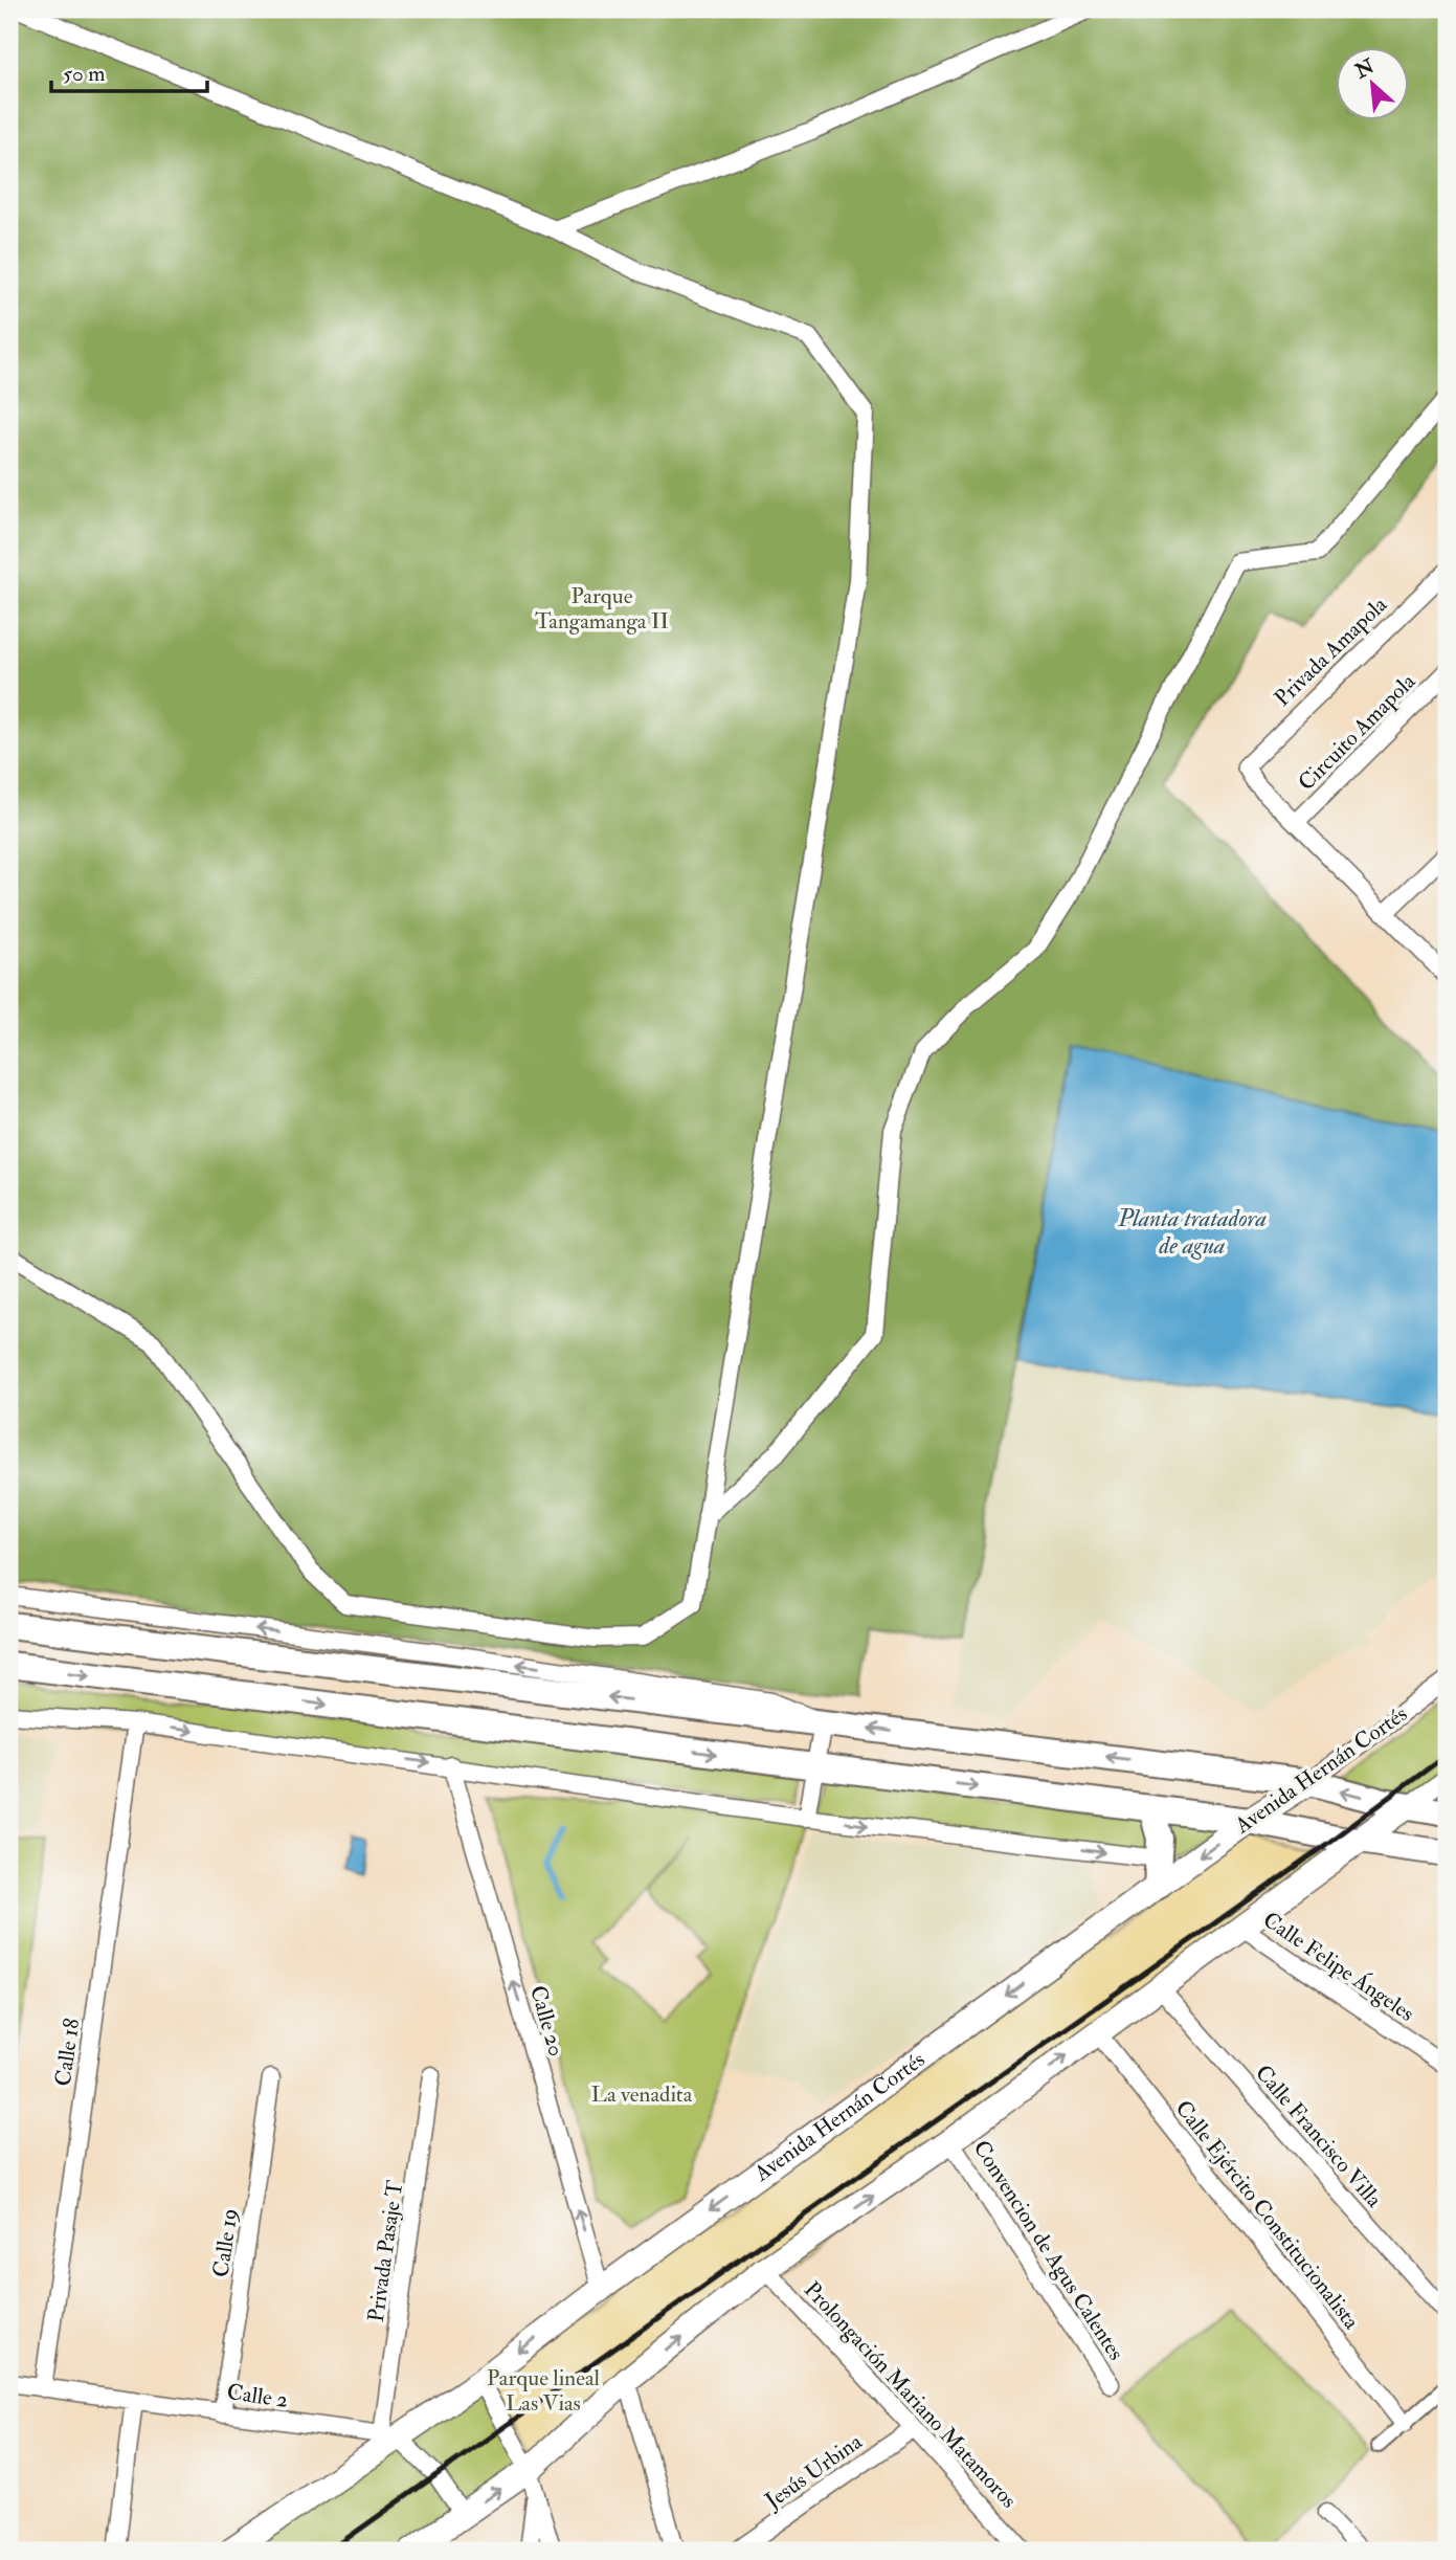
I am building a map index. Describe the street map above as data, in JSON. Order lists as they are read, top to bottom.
{
  "streets": {
    "main road": ["Avenida Hernán Cortés"],
    "street": [
      "Privada Amapola",
      "Circuito Amapola",
      "Calle Felipe Ángeles",
      "Calle 20",
      "Calle 18",
      "Calle Francisco Villa",
      "Calle Ejército Constitucionalista",
      "Calle 19",
      "Convencion de Agus Calentes",
      "Privada Pasaje T",
      "Prolongación Mariano Matamoros",
      "Calle 2",
      "Jesús Urbina"
    ]
  },
  "crossings": [
    ["Privada Amapola", "Circuito Amapola"],
    ["Avenida Hernán Cortés", "Calle 20"],
    ["Avenida Hernán Cortés", "Privada Pasaje T"],
    ["Avenida Hernán Cortés", "Calle 2"],
    ["Calle 18", "Calle 2"],
    ["Calle 19", "Calle 2"],
    ["Privada Pasaje T", "Calle 2"],
    ["Prolongación Mariano Matamoros", "Jesús Urbina"]
  ],
  "one_way": ["Avenida Hernán Cortés", "Calle 20"],
  "water": ["Planta tratadora de agua"],
  "parks": ["Parque Tangamanga II", "La venadita", "Parque lineal Las Vias"],
  "scale_bar": "50 m",
  "north": "top left"
}
